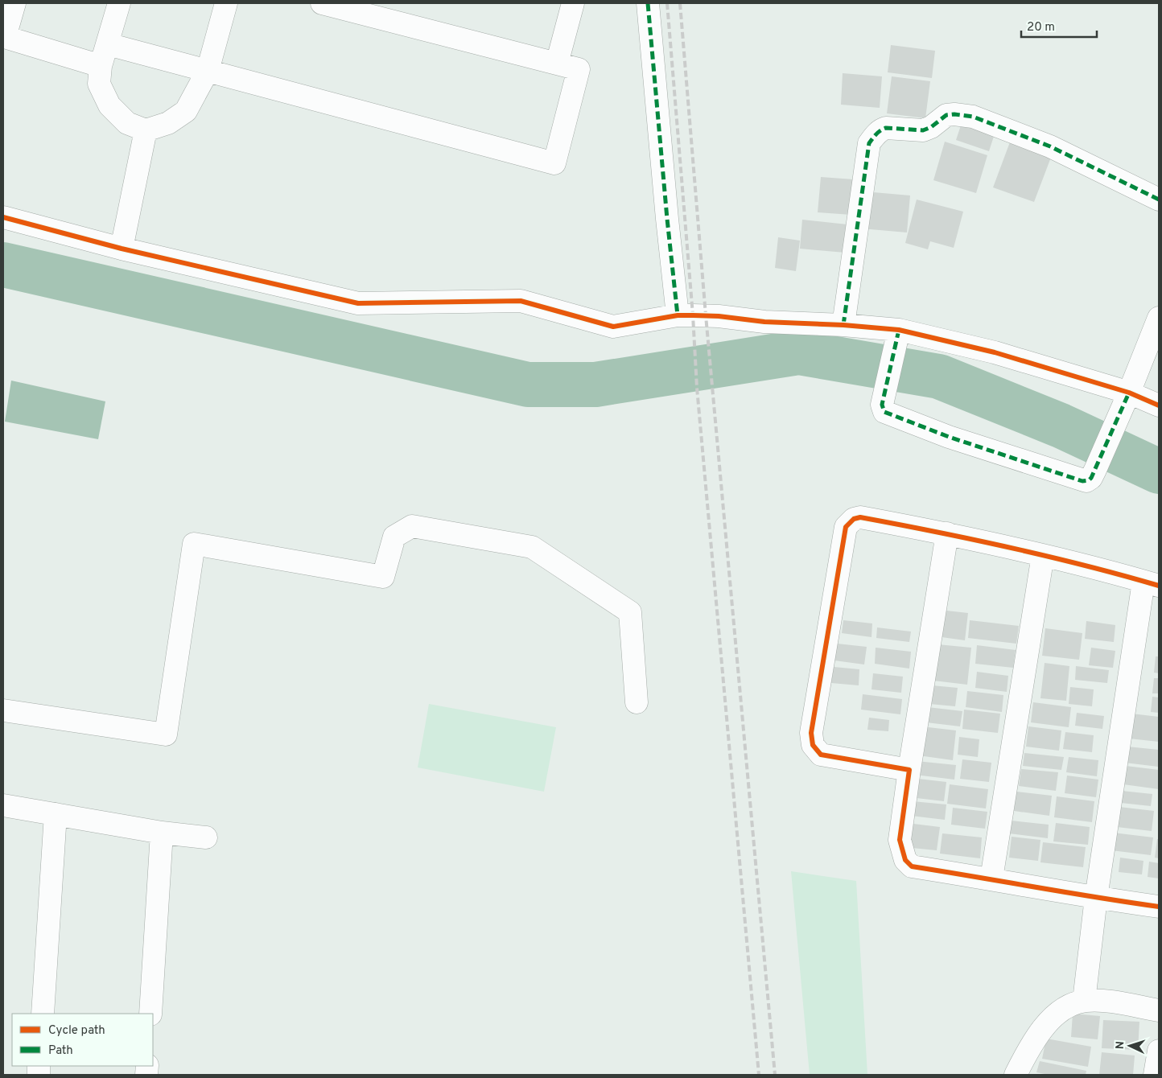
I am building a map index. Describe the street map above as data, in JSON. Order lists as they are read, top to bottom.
{
  "legend": ["Cycle path", "Path"],
  "scale_bar": "20 m",
  "north": "left"
}
